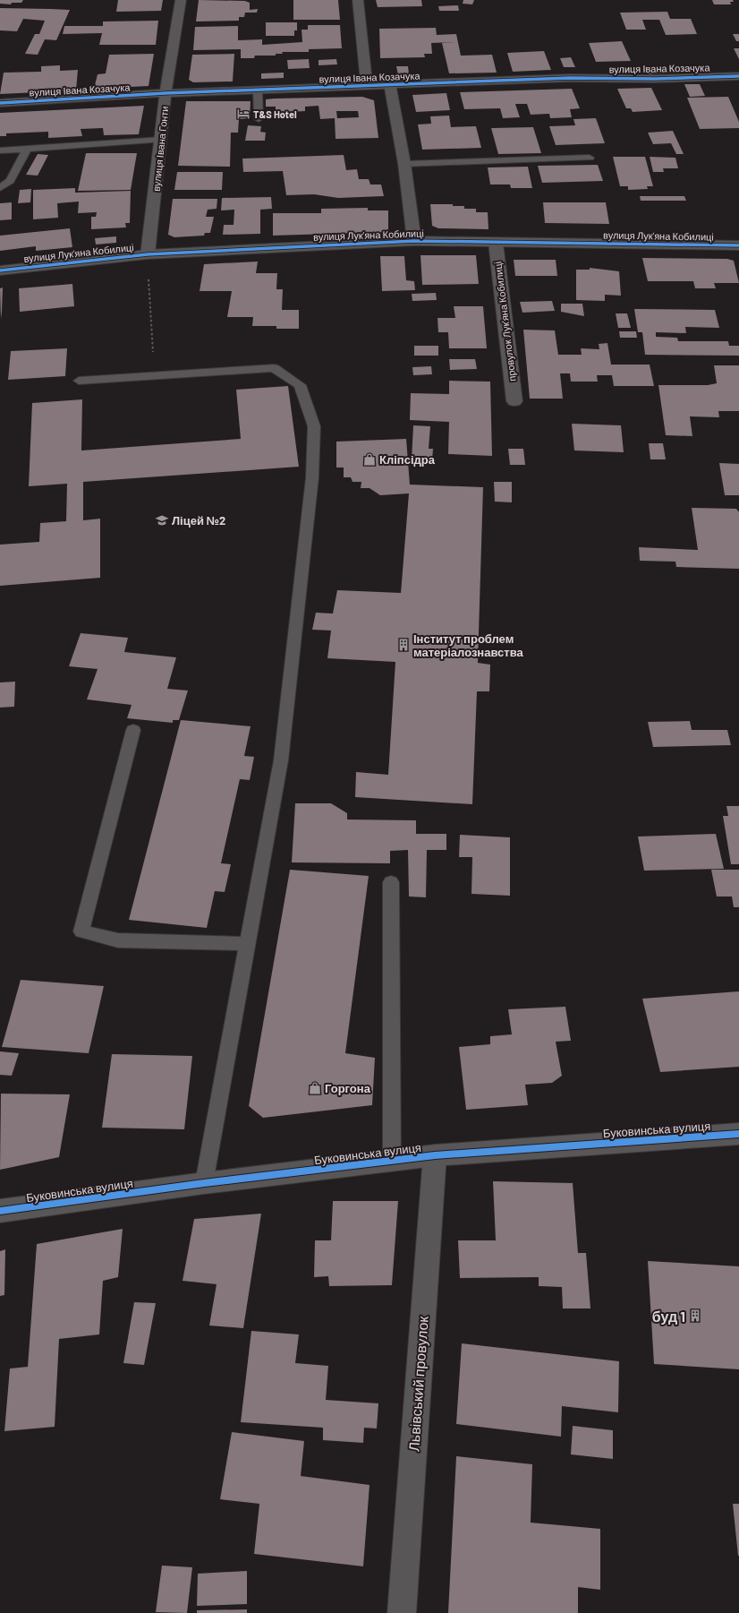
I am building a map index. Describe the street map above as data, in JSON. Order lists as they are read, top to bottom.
{
  "streets": {
    "street": [
      "вулиця Івана Козачука",
      "вулиця Івана Гонти",
      "вулиця Лукʼяна Кобилиці",
      "провулок Лукʼяна Кобилиці",
      "Буковинська вулиця",
      "Львівський провулок"
    ]
  },
  "crossings": [
    ["вулиця Івана Козачука", "вулиця Івана Гонти"],
    ["вулиця Івана Гонти", "вулиця Лукʼяна Кобилиці"],
    ["вулиця Лукʼяна Кобилиці", "провулок Лукʼяна Кобилиці"],
    ["Буковинська вулиця", "Львівський провулок"]
  ],
  "places": {
    "hotel": ["T&S Hotel"],
    "shop": ["Кліпсідра", "Горгона"],
    "school or university": ["Ліцей №2"],
    "building": ["Інститут проблем матеріалознавства", "буд 1"]
  }
}
